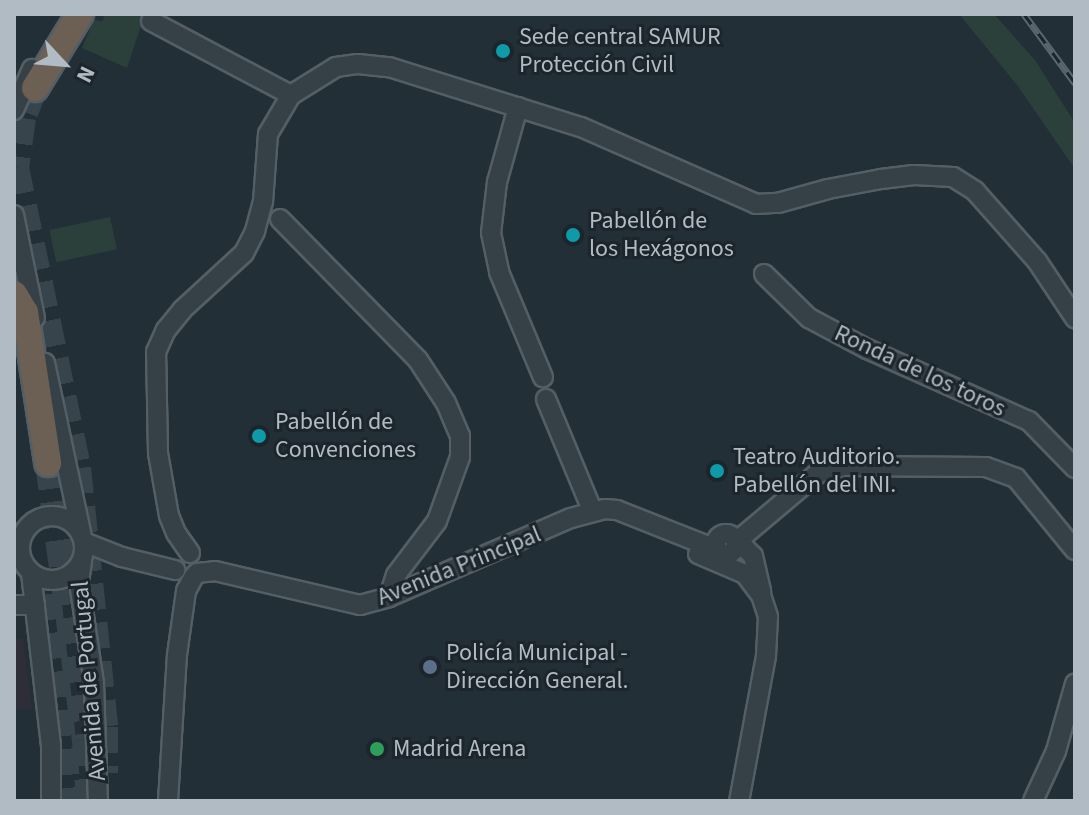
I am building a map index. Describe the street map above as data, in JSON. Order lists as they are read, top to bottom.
{
  "streets": {
    "street": ["Ronda de los toros", "Avenida Principal", "Avenida de Portugal"]
  },
  "crossings": [
    ["Avenida Principal", "Avenida de Portugal"]
  ],
  "places": [
    "Sede central SAMUR Protección Civil",
    "Pabellón de los Hexágonos",
    "Pabellón de Convenciones",
    "Teatro Auditorio. Pabellón del INI.",
    "Policía Municipal - Dirección General.",
    "Madrid Arena"
  ],
  "north": "bottom right"
}
